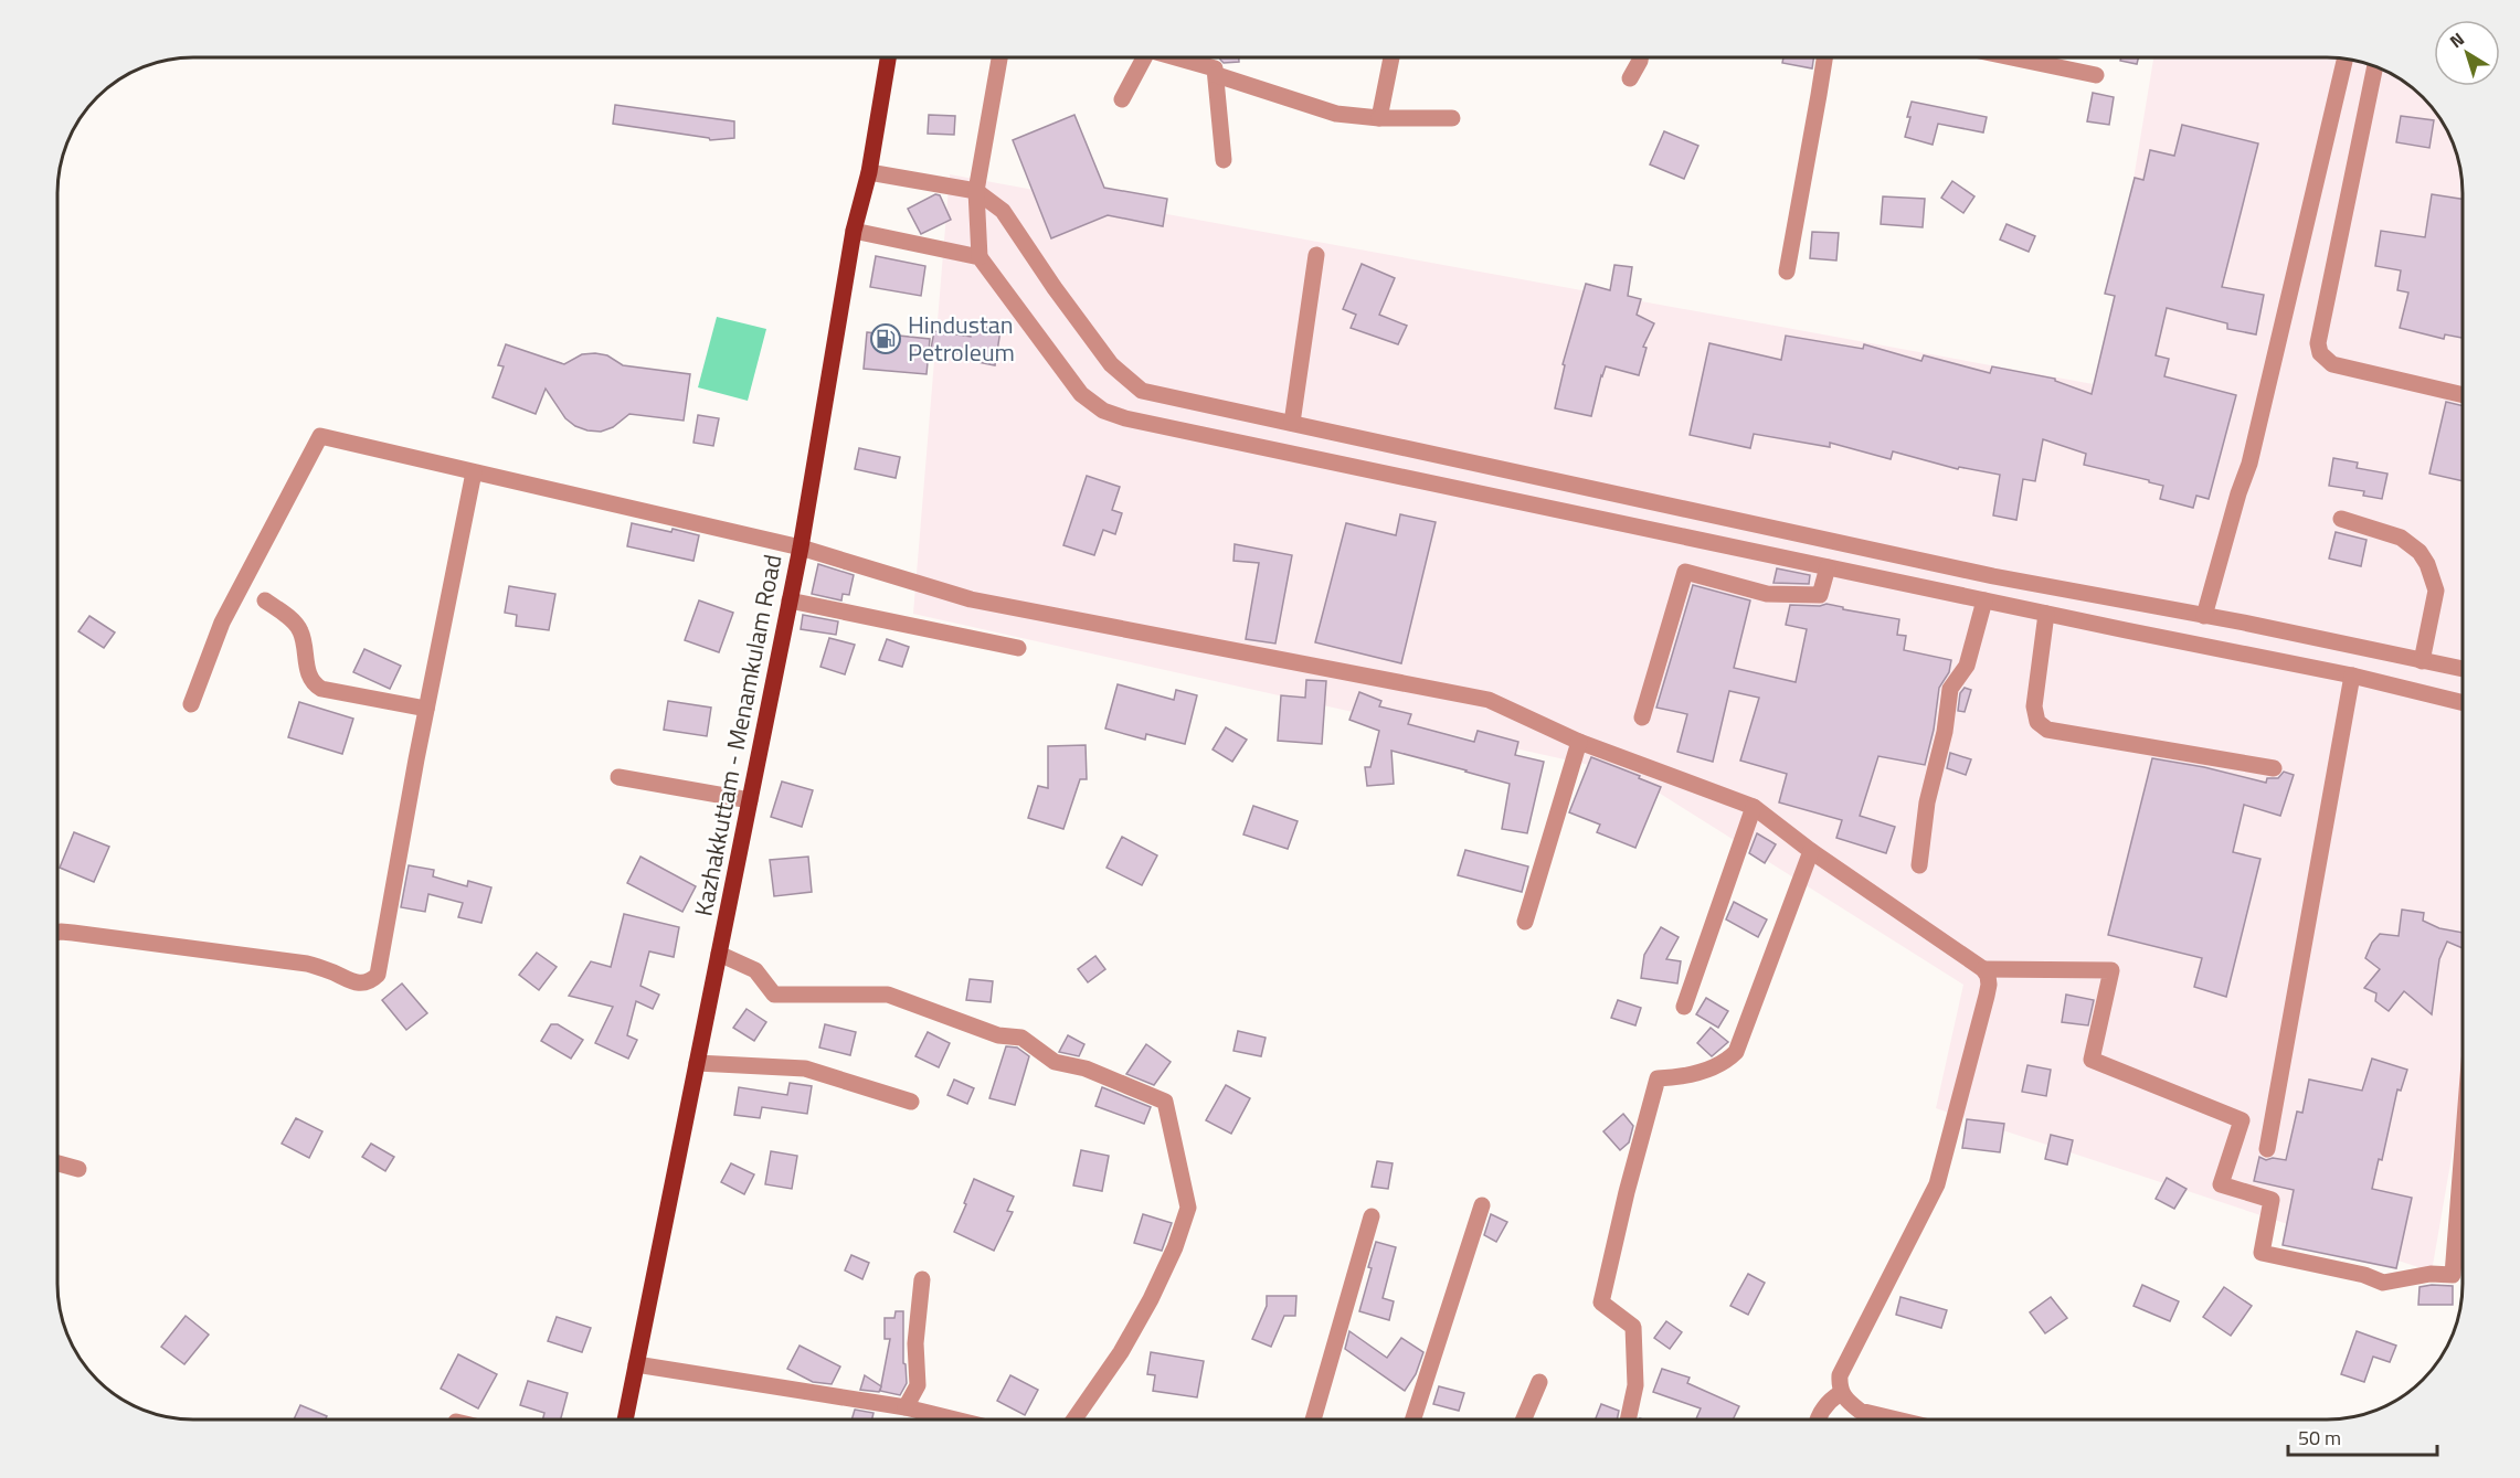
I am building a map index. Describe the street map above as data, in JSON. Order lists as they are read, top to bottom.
{
  "streets": {
    "main road": ["Kazhakkuttam - Menamkulam Road"]
  },
  "places": {
    "fuel station": ["Hindustan Petroleum"]
  },
  "scale_bar": "50 m",
  "north": "top left"
}
